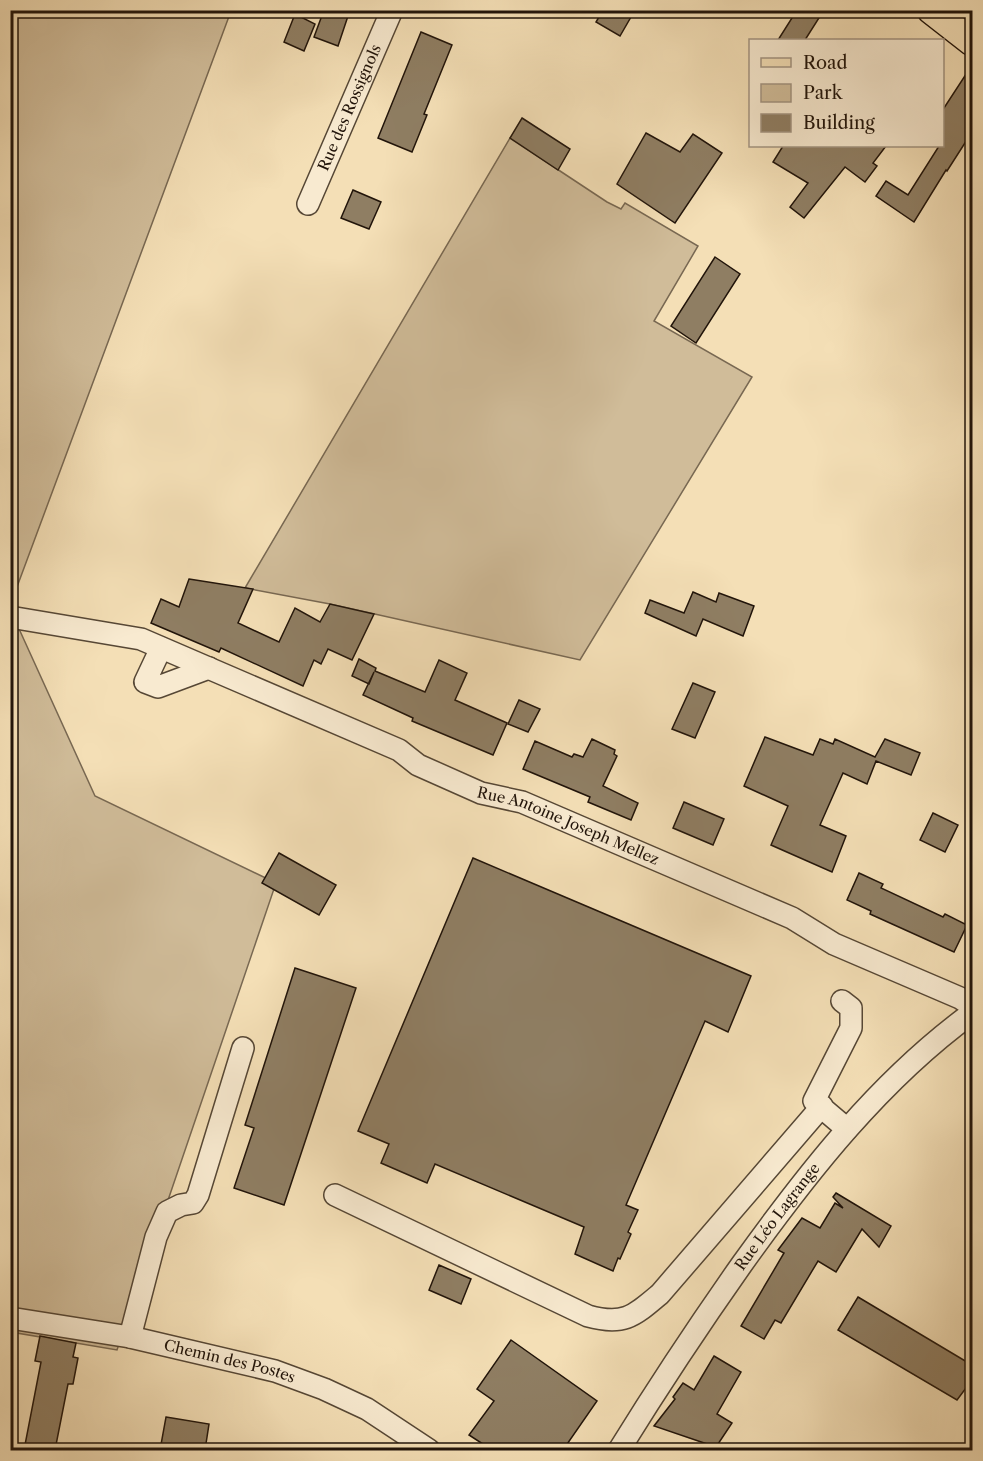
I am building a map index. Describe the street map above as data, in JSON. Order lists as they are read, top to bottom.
{
  "streets": {
    "street": [
      "Rue des Rossignols",
      "Rue Antoine Joseph Mellez",
      "Rue Léo Lagrange",
      "Chemin des Postes"
    ]
  },
  "legend": ["Road", "Park", "Building"]
}
